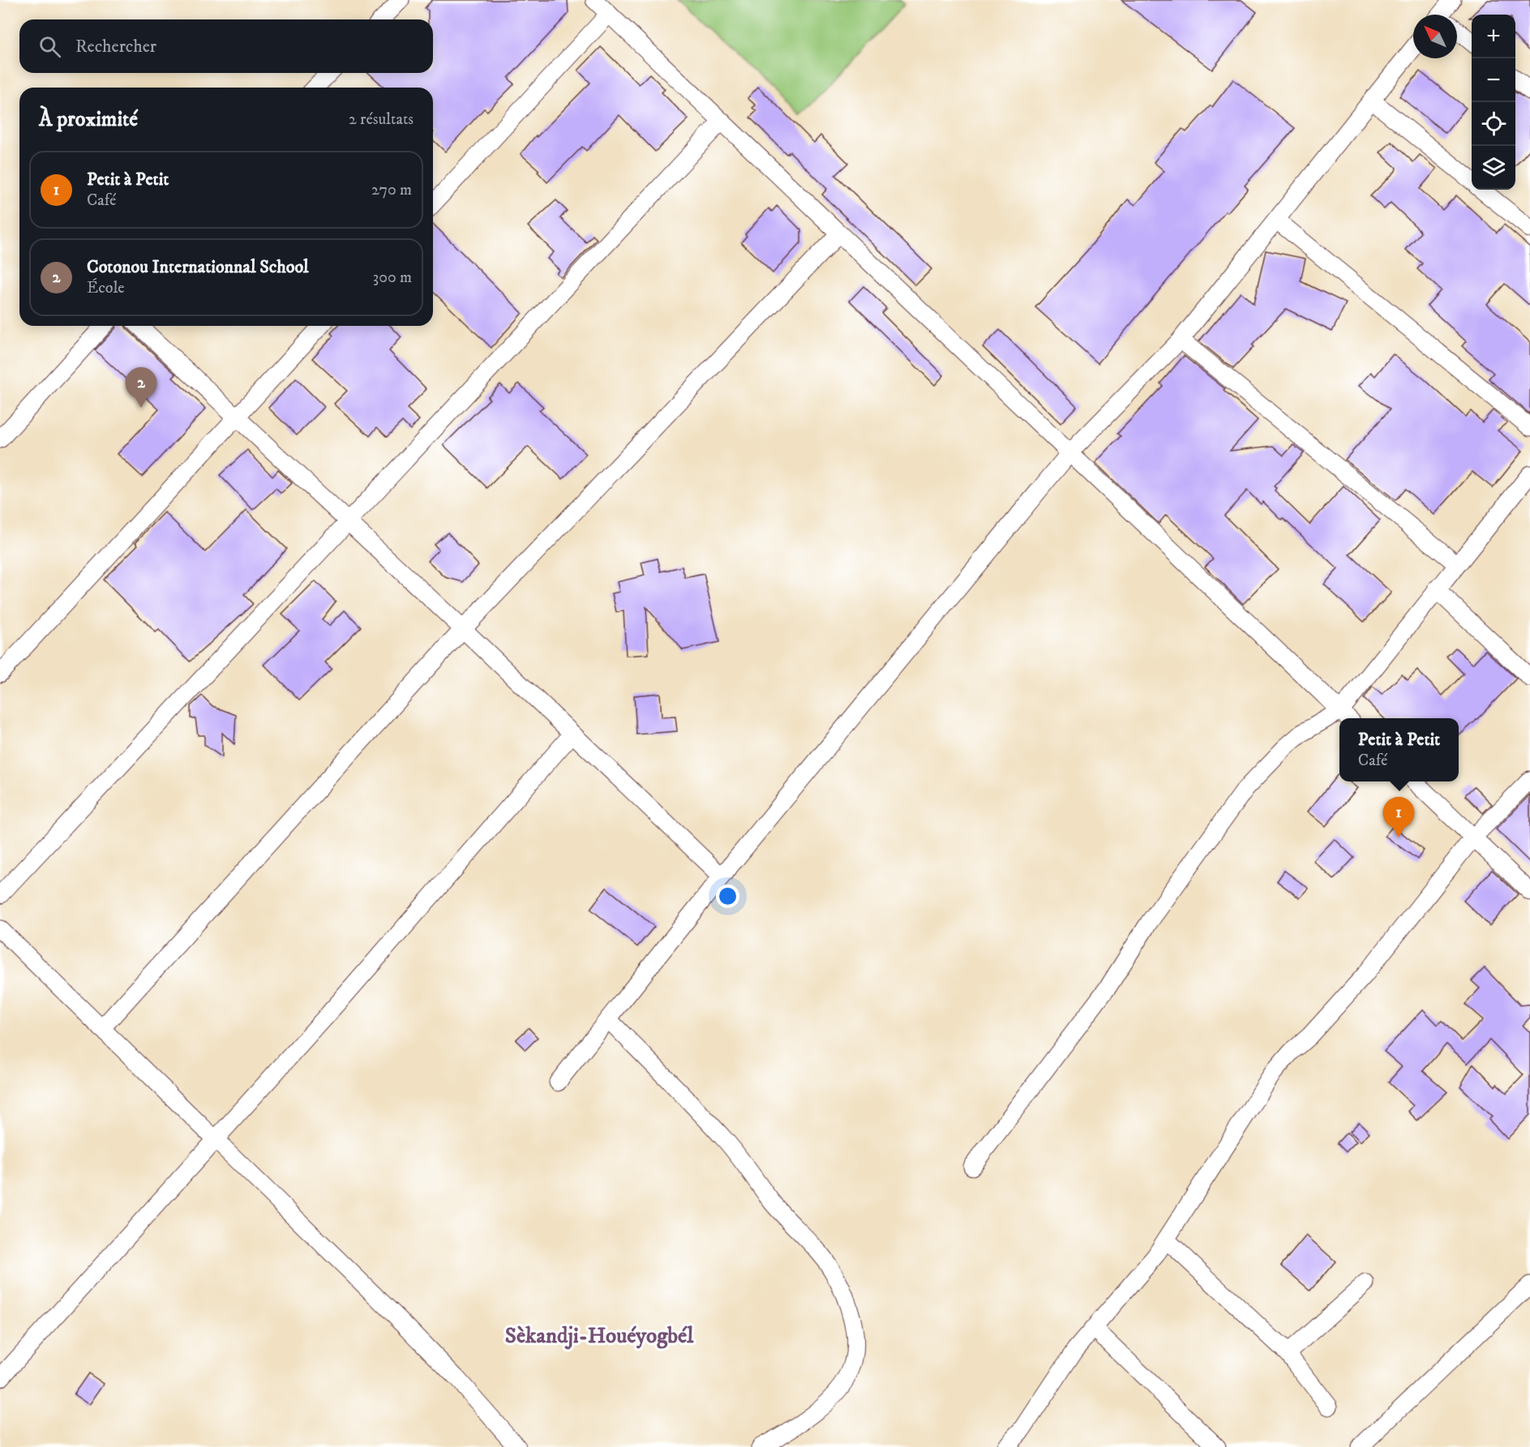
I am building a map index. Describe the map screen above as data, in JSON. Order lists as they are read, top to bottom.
{
  "districts": ["Sèkandji-Houéyogbél"],
  "north": "top left",
  "page": {
    "map_buttons": ["+", "−"],
    "search": "Rechercher",
    "heading": ["À proximité", "2 résultats"],
    "list": [
      {
        "mark": "1",
        "name": "Petit à Petit",
        "note": "Café",
        "value": "270 m"
      },
      {
        "mark": "2",
        "name": "Cotonou Internationnal School",
        "note": "École",
        "value": "300 m"
      }
    ],
    "pins": ["2", "1"],
    "popup": ["Petit à Petit", "Café"]
  }
}
